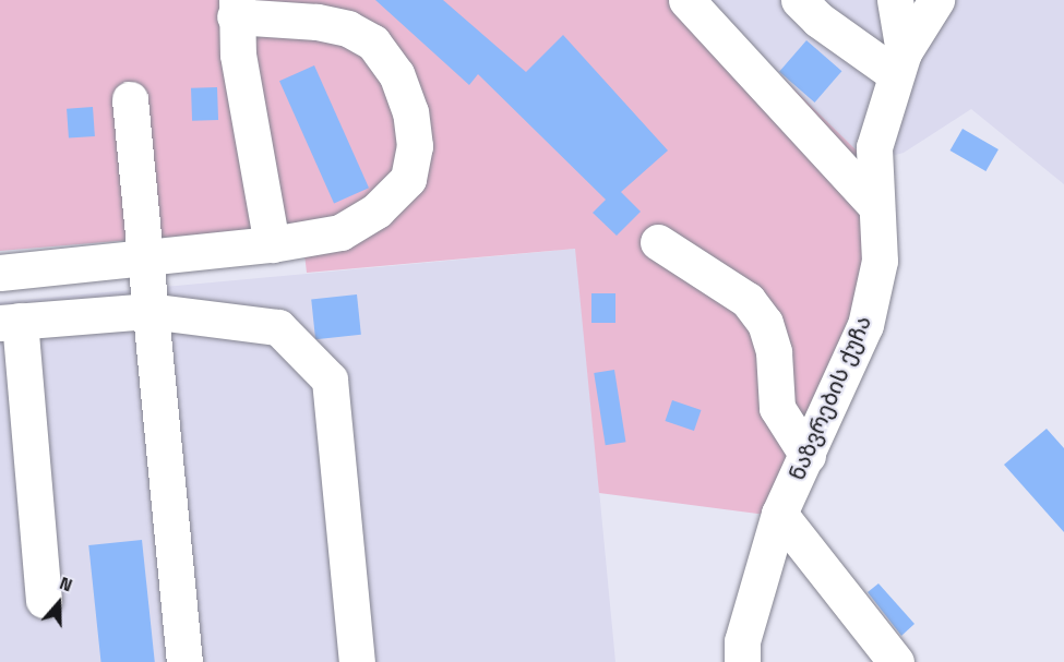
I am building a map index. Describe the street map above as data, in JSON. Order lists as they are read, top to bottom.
{
  "streets": {
    "street": ["ნაზვრების ქუჩა"]
  },
  "north": "top"
}
